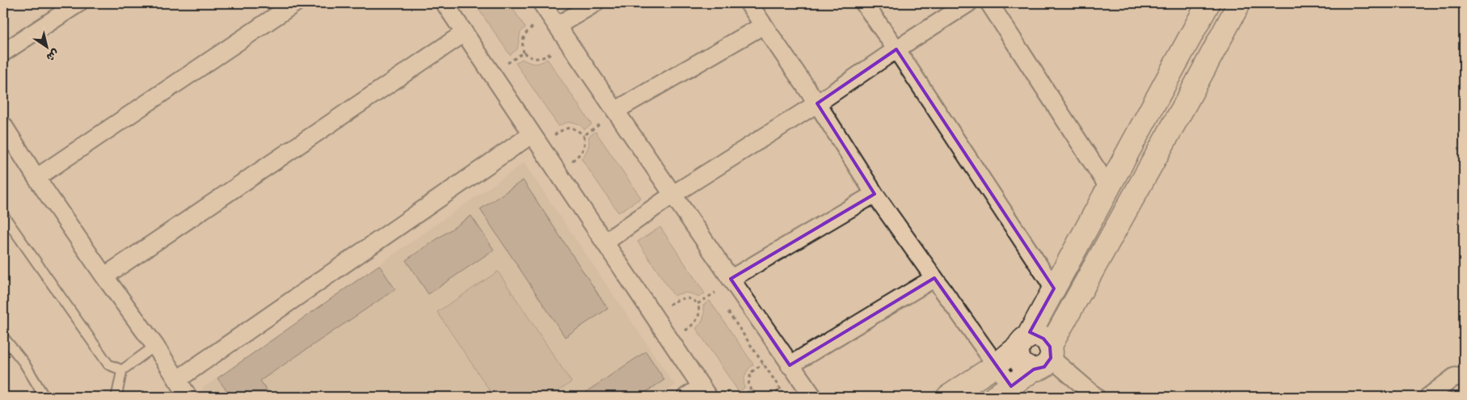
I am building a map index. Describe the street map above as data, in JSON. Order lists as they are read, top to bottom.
{
  "north": "bottom right"
}
